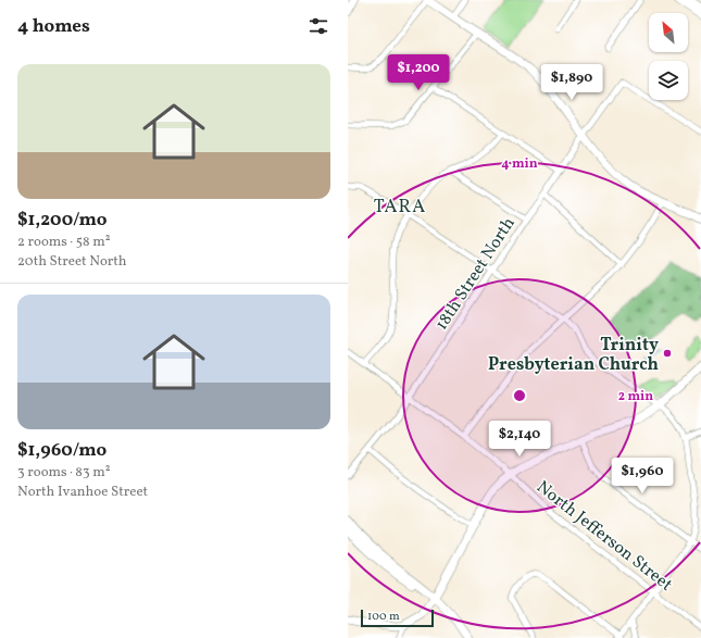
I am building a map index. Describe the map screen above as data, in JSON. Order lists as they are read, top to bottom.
{
  "streets": {
    "street": ["18th Street North", "North Jefferson Street"]
  },
  "crossings": [
    ["18th Street North", "North Jefferson Street"]
  ],
  "districts": ["TARA"],
  "places": ["Trinity Presbyterian Church"],
  "scale_bar": "100 m",
  "north": "top left",
  "page": {
    "heading": "4 homes",
    "list": [
      {
        "name": "$1,200/mo",
        "note": "2 rooms · 58 m² · 20th Street North"
      },
      {
        "name": "$1,960/mo",
        "note": "3 rooms · 83 m² · North Ivanhoe Street"
      }
    ],
    "price": [
      "$1,200",
      "$1,890",
      "$2,140",
      "$1,960"
    ],
    "scale": "100 m"
  },
  "rings": ["4 min", "2 min"]
}
